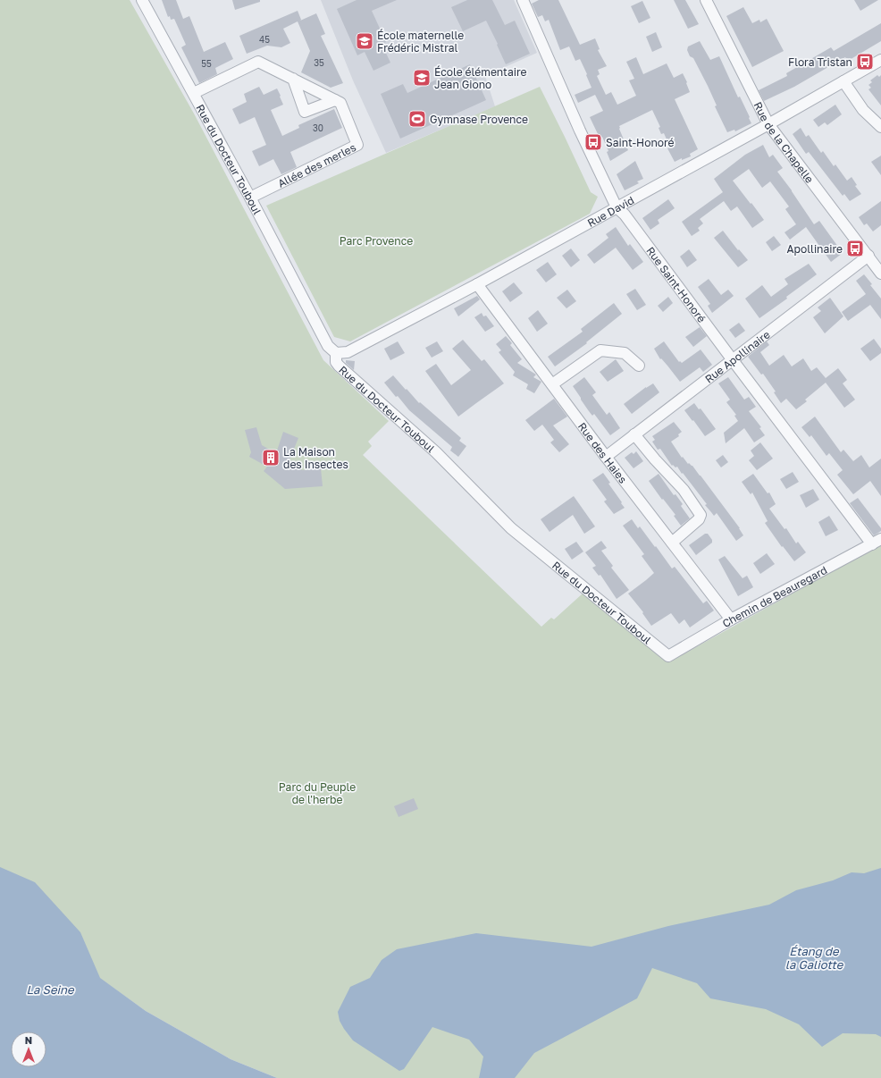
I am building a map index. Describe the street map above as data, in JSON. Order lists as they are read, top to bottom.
{
  "streets": {
    "street": [
      "Rue de la Chapelle",
      "Rue du Docteur Touboul",
      "Allée des merles",
      "Rue David",
      "Rue Saint-Honoré",
      "Rue Apollinaire",
      "Rue des Haies",
      "Chemin de Beauregard"
    ]
  },
  "crossings": [
    ["Rue de la Chapelle", "Rue David"],
    ["Rue de la Chapelle", "Rue Apollinaire"],
    ["Rue du Docteur Touboul", "Allée des merles"],
    ["Rue du Docteur Touboul", "Rue David"],
    ["Rue du Docteur Touboul", "Chemin de Beauregard"],
    ["Rue David", "Rue Saint-Honoré"],
    ["Rue David", "Rue des Haies"],
    ["Rue Saint-Honoré", "Rue Apollinaire"],
    ["Rue Saint-Honoré", "Chemin de Beauregard"],
    ["Rue Apollinaire", "Rue des Haies"],
    ["Rue des Haies", "Chemin de Beauregard"]
  ],
  "water": ["Étang de la Galiotte", "La Seine"],
  "parks": ["Parc Provence", "Parc du Peuple de l'herbe"],
  "places": {
    "school or university": ["École maternelle Frédéric Mistral", "École élémentaire Jean Giono"],
    "bus stop": ["Flora Tristan", "Saint-Honoré", "Apollinaire"],
    "sports": ["Gymnase Provence"],
    "building": ["La Maison des Insectes"]
  },
  "house_numbers": [
    "45",
    "35",
    "55",
    "30"
  ],
  "north": "top"
}
